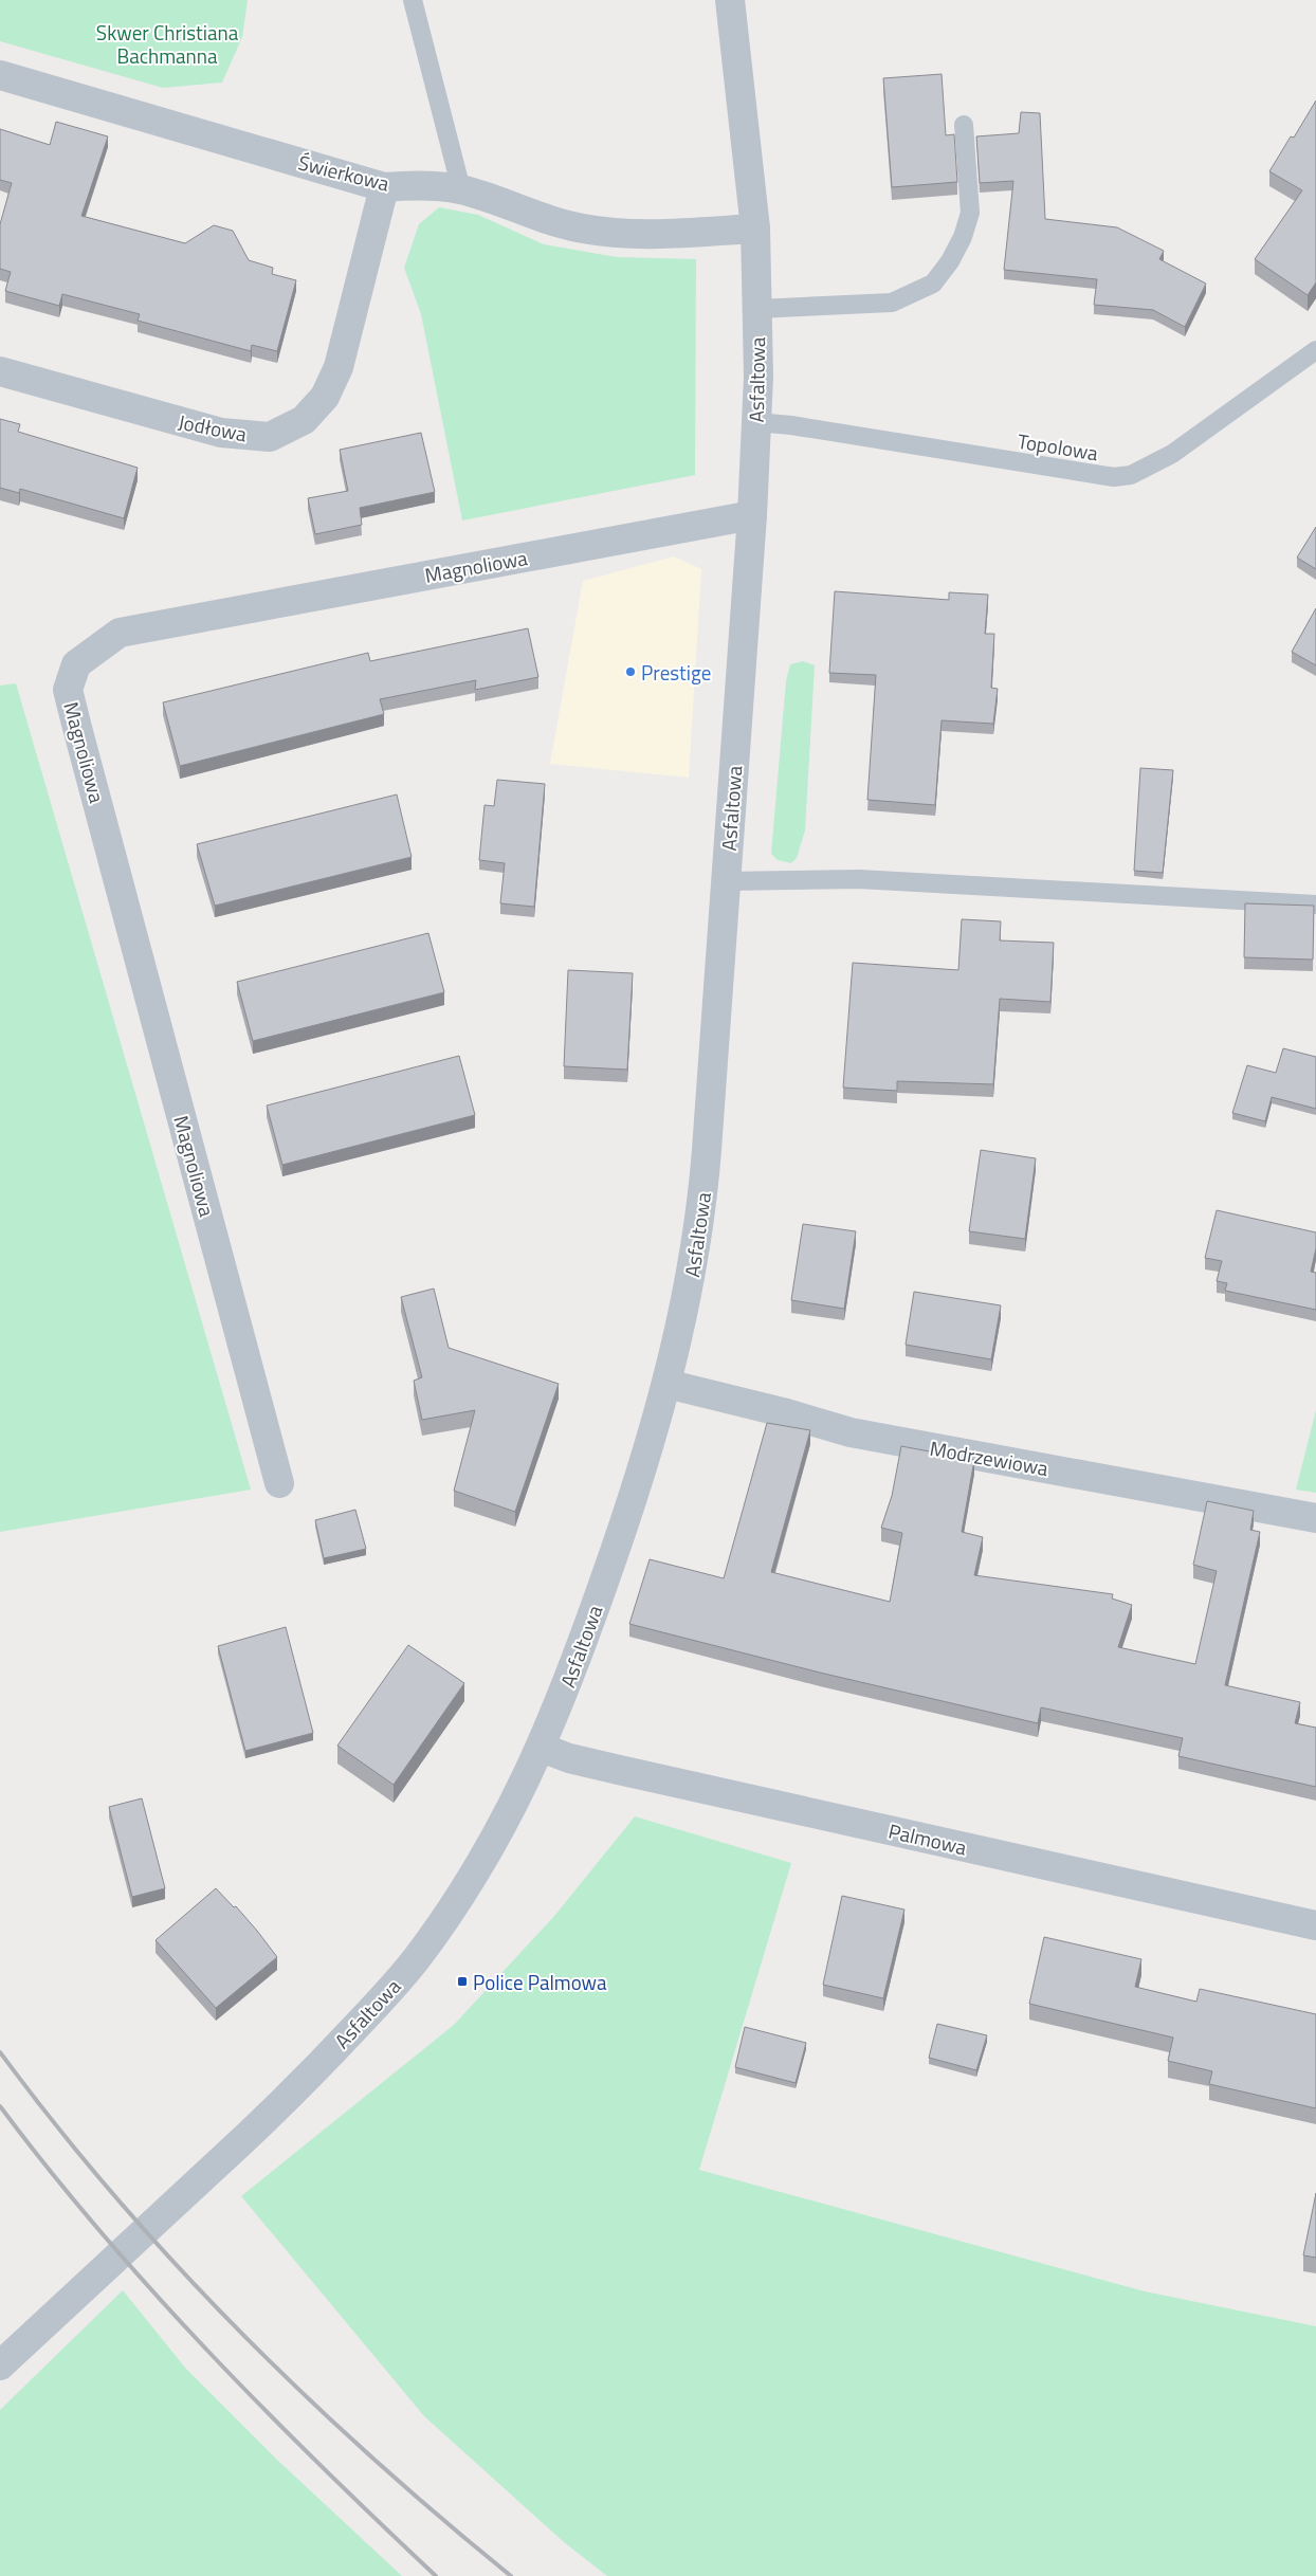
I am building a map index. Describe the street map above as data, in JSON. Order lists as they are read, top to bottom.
{
  "streets": {
    "street": [
      "Świerkowa",
      "Asfaltowa",
      "Jodłowa",
      "Magnoliowa",
      "Modrzewiowa",
      "Palmowa"
    ],
    "lane": ["Topolowa"]
  },
  "crossings": [
    ["Świerkowa", "Asfaltowa"],
    ["Świerkowa", "Jodłowa"],
    ["Asfaltowa", "Topolowa"],
    ["Asfaltowa", "Magnoliowa"],
    ["Asfaltowa", "Modrzewiowa"],
    ["Asfaltowa", "Palmowa"]
  ],
  "parks": ["Skwer Christiana Bachmanna"],
  "places": {
    "other": ["Prestige"],
    "transit": ["Police Palmowa"]
  }
}
